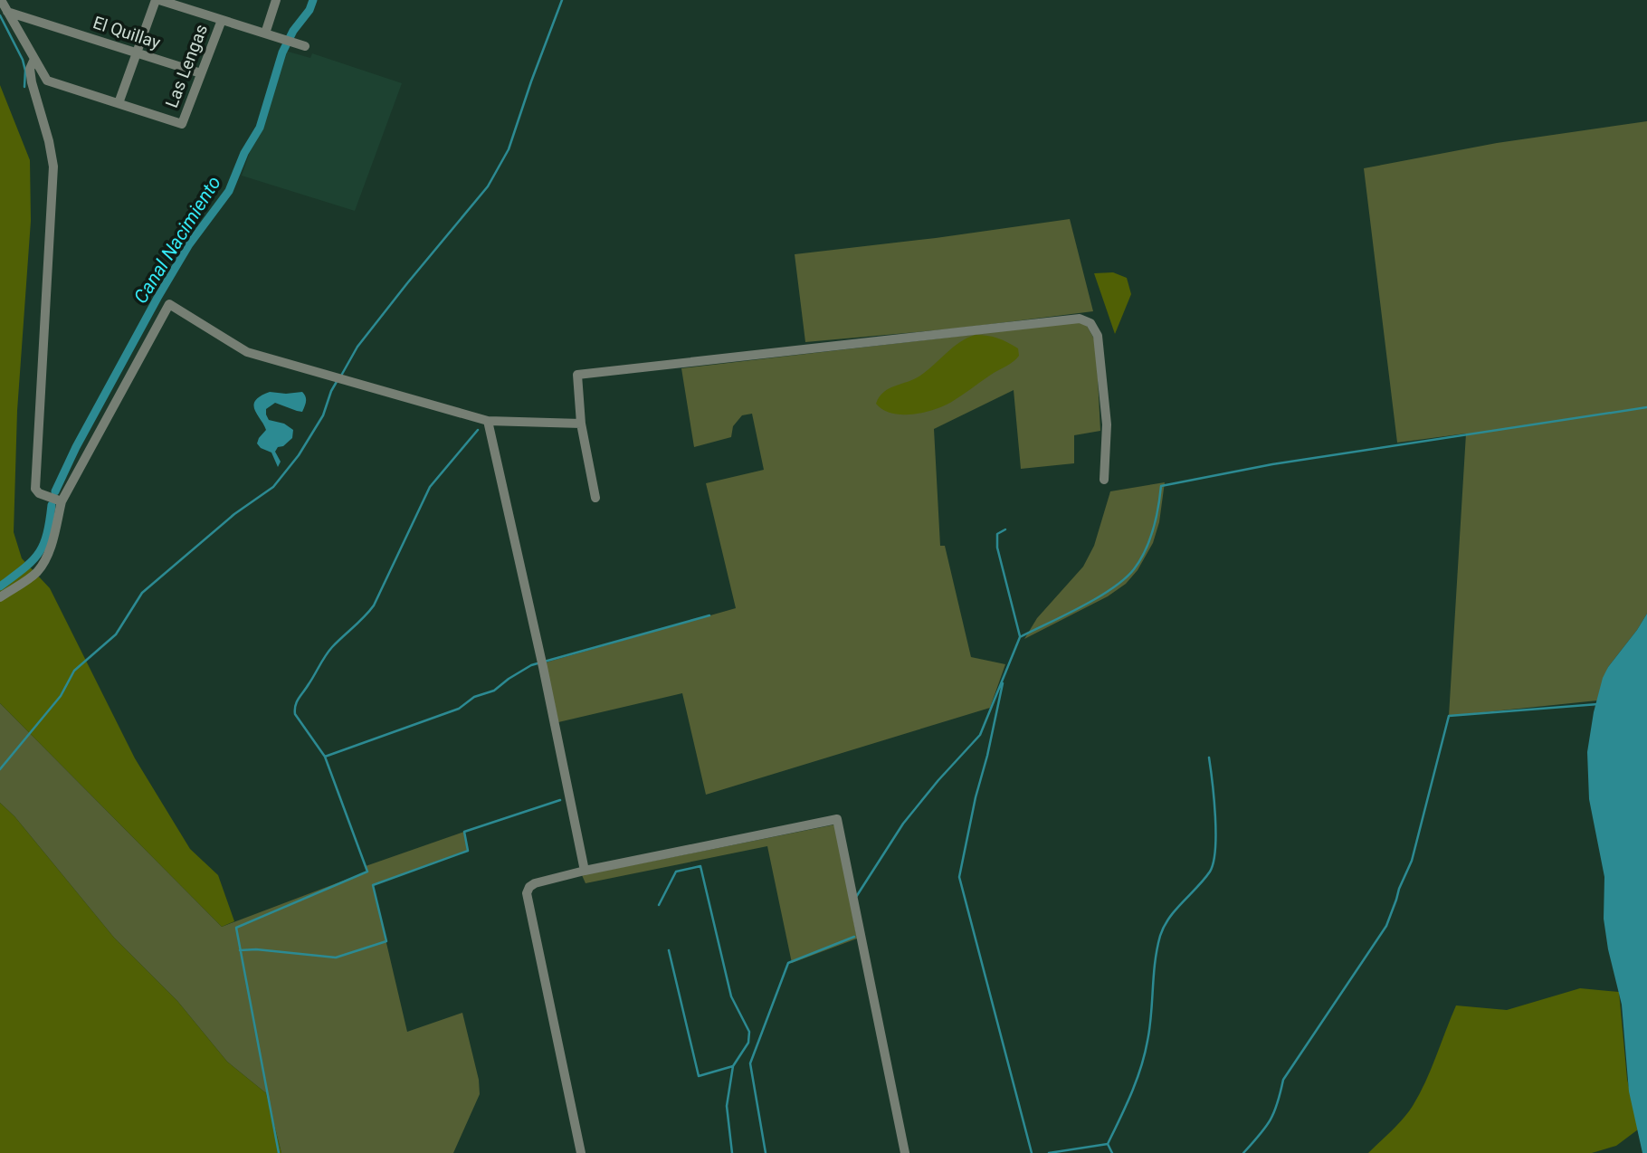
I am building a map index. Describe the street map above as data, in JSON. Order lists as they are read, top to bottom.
{
  "streets": {
    "street": ["El Quillay", "Las Lengas"]
  },
  "crossings": [
    ["El Quillay", "Las Lengas"]
  ],
  "water": ["Canal Nacimiento"]
}
